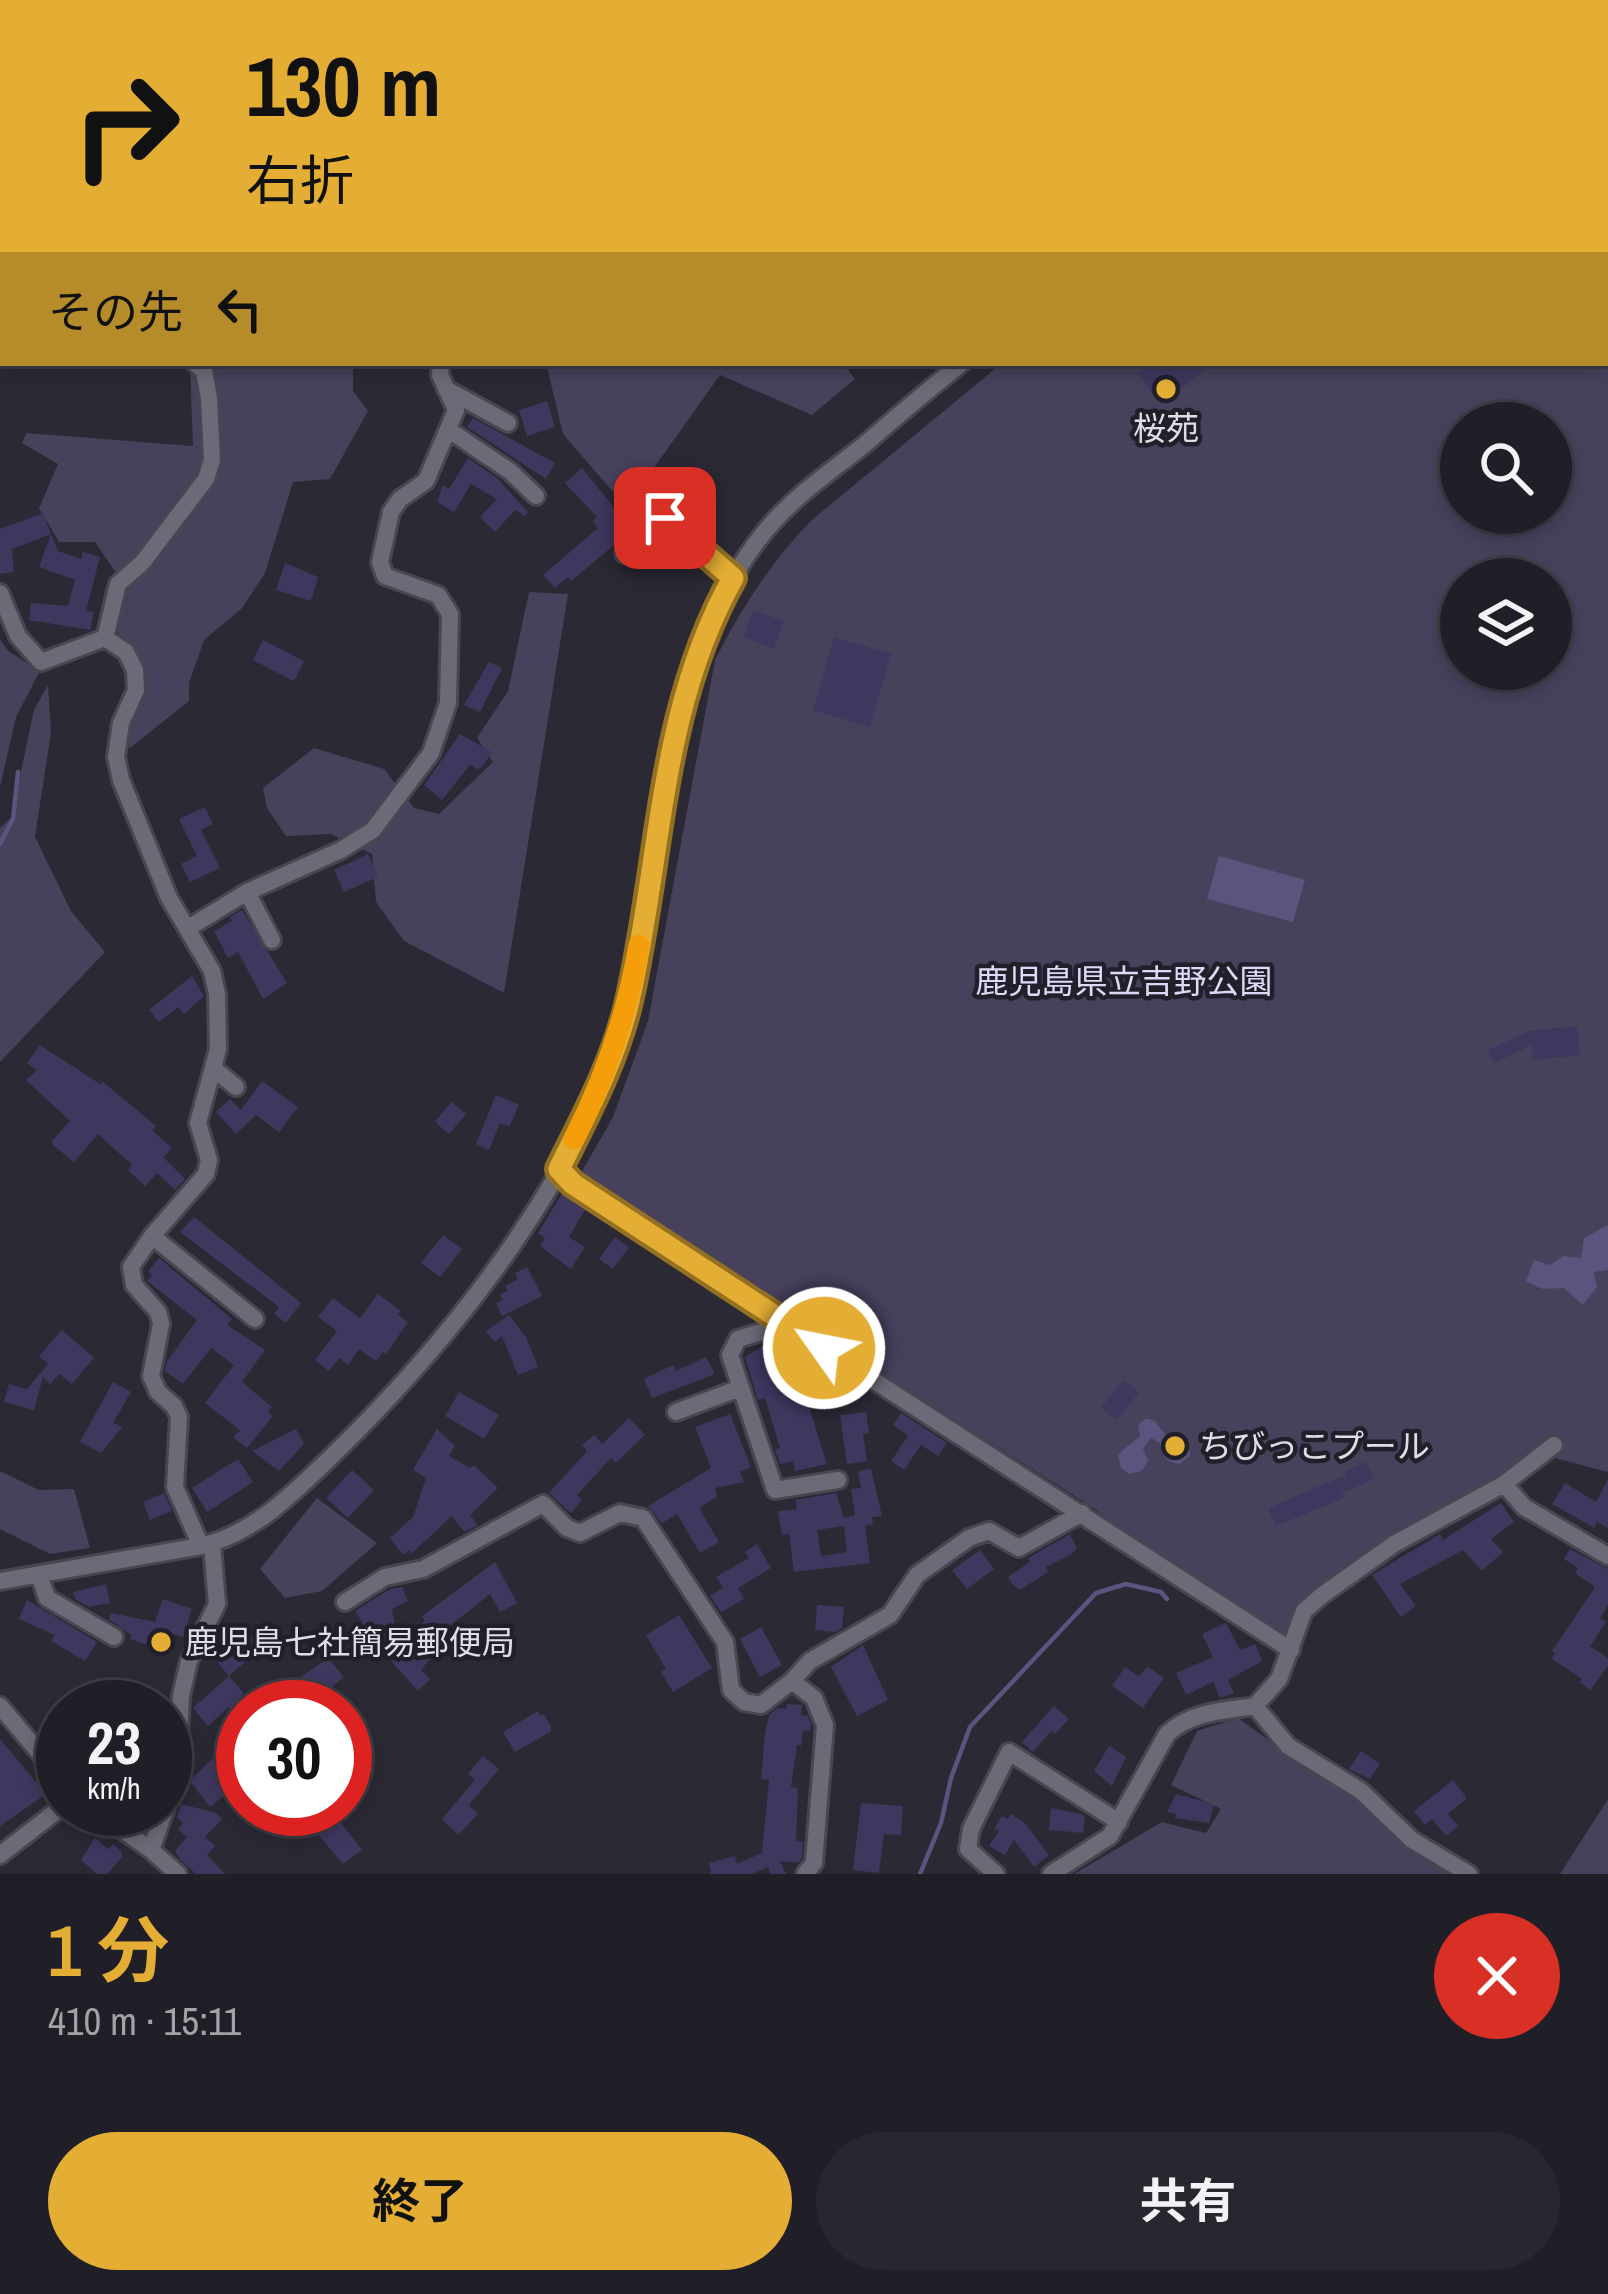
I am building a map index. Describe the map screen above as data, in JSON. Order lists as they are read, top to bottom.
{
  "parks": ["鹿児島県立吉野公園"],
  "places": ["桜苑", "ちびっこプール", "鹿児島七社簡易郵便局"],
  "page": {
    "turn": ["130 m", "右折"],
    "then": "その先",
    "speed": "23 km/h",
    "limit": "30",
    "heading": ["1 分", "410 m · 15:11"],
    "buttons": ["終了", "共有"]
  }
}
